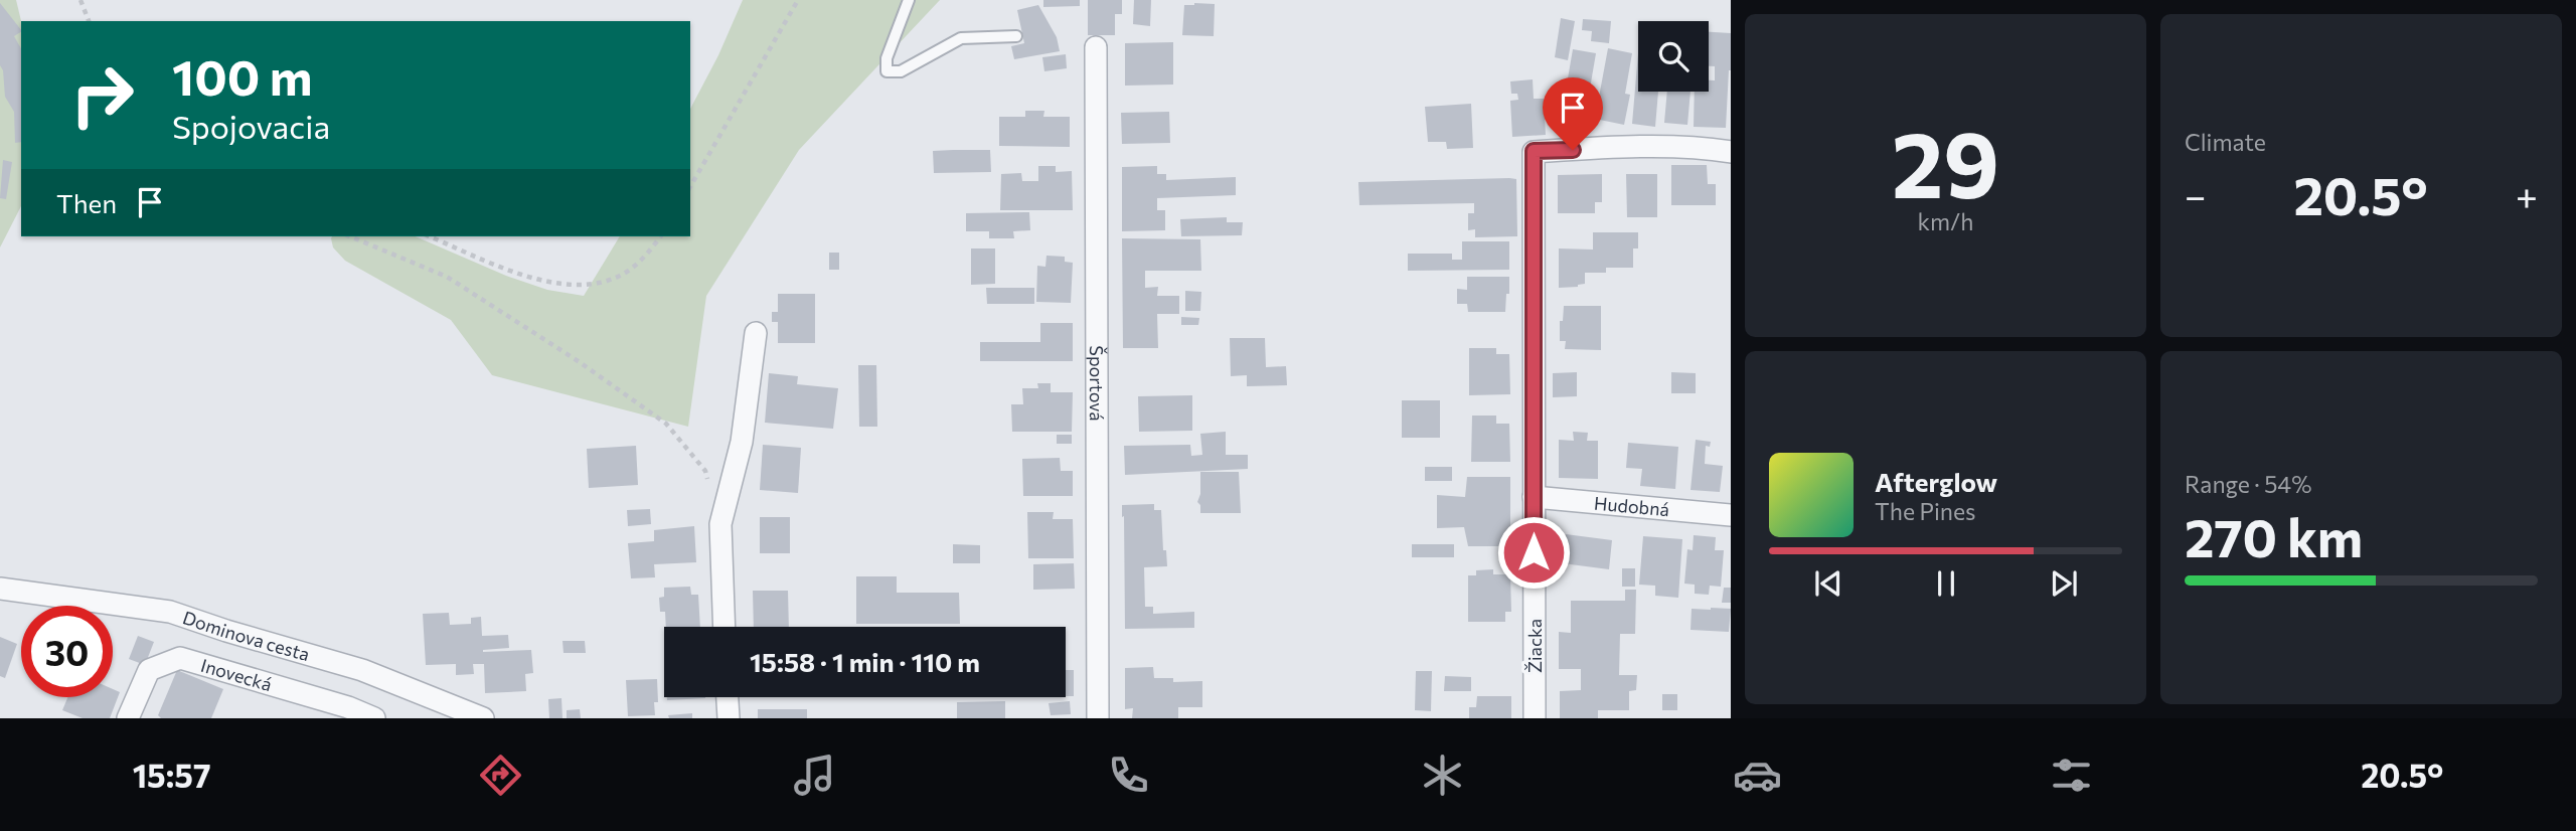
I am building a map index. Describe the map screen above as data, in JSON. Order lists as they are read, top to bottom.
{
  "streets": {
    "street": [
      "Športová",
      "Hudobná",
      "Dominova cesta",
      "Žiacka",
      "Inovecká"
    ]
  },
  "crossings": [
    ["Hudobná", "Žiacka"]
  ],
  "page": {
    "tile": [
      ["29", "km/h"],
      "Climate",
      ["Range · 54%", "270 km"]
    ],
    "turn": ["100 m", "Spojovacia"],
    "heat": ["−", "20.5°", "+"],
    "then": "Then",
    "song": ["Afterglow", "The Pines"],
    "limit": "30",
    "trip": "15:58 · 1 min · 110 m",
    "tabs": ["15:57", "20.5°"]
  }
}
